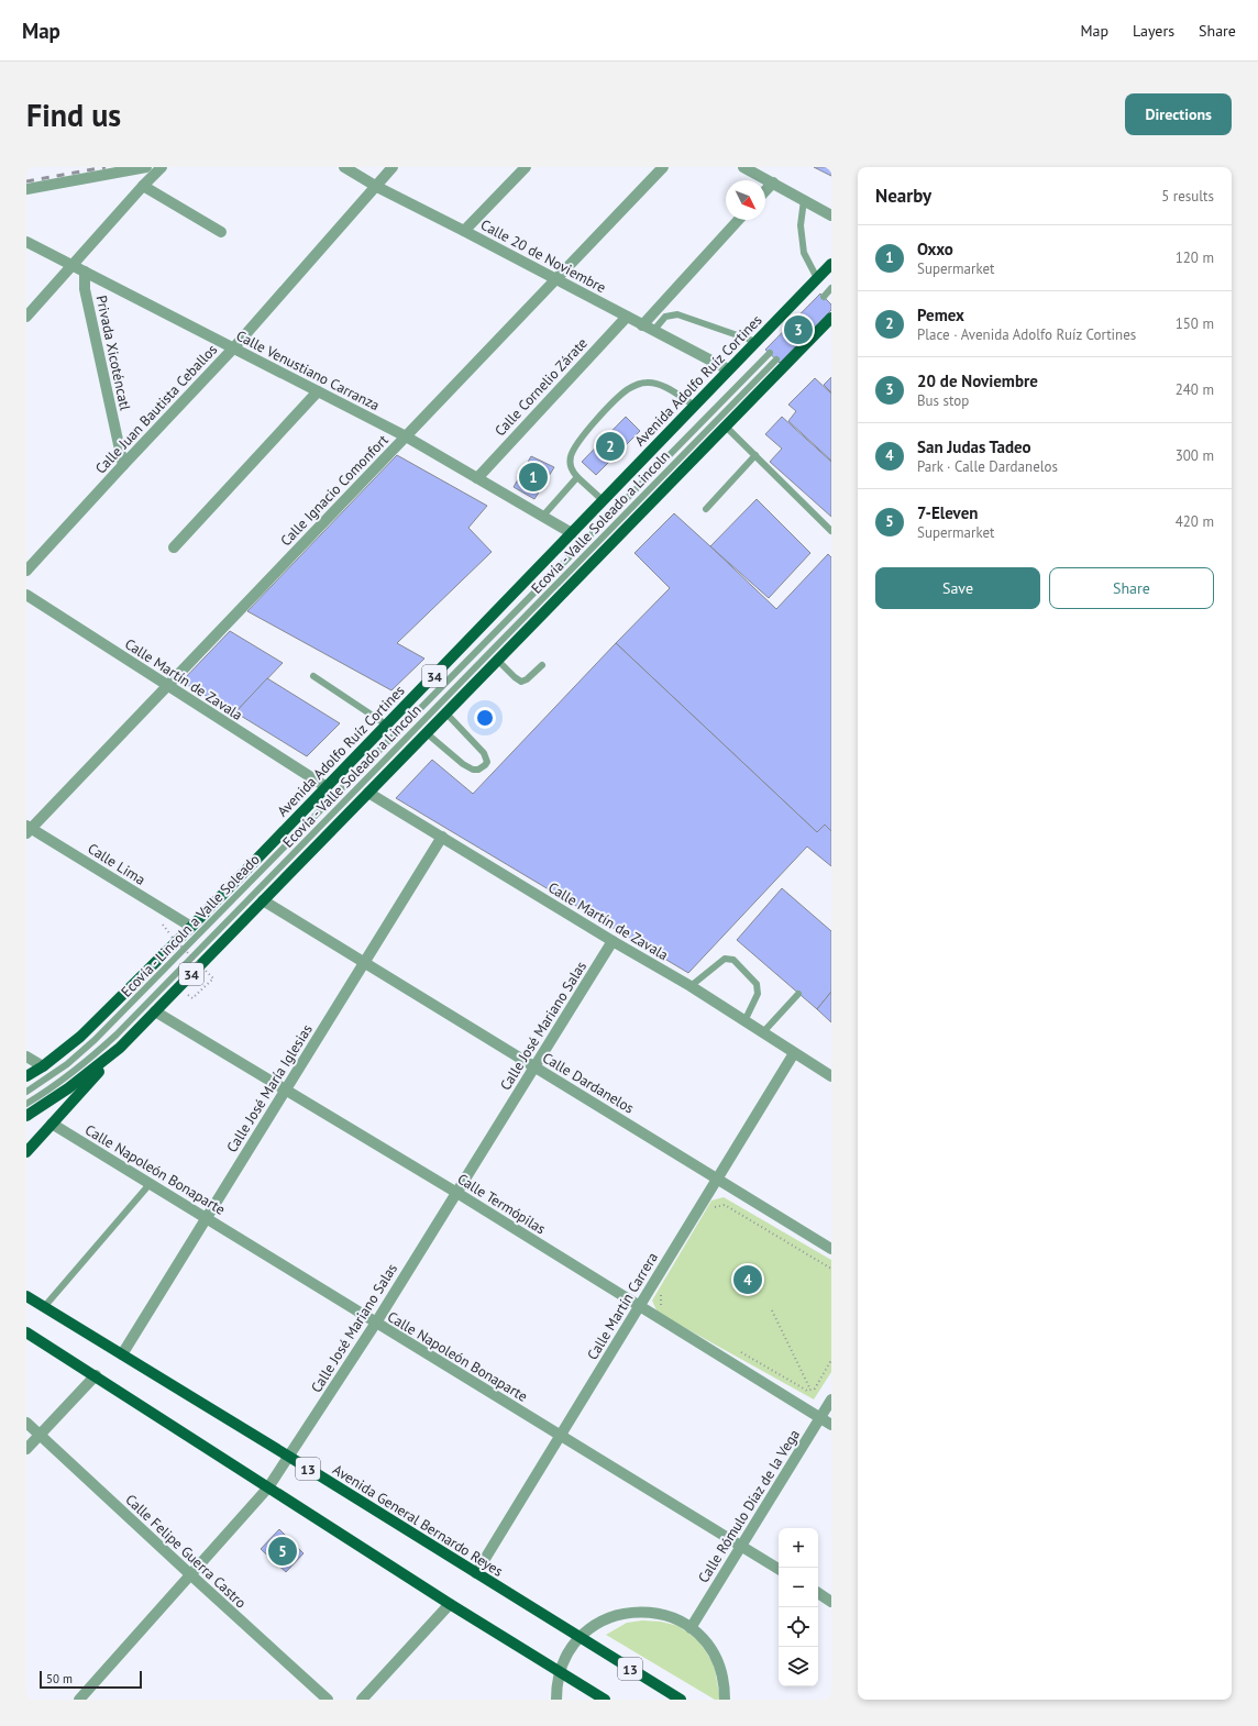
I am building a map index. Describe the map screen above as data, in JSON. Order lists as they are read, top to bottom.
{
  "streets": {
    "main road": [
      "Avenida Adolfo Ruíz Cortines",
      "34",
      "13",
      "Avenida General Bernardo Reyes"
    ],
    "street": [
      "Calle 20 de Noviembre",
      "Privada Xicoténcatl",
      "Calle Venustiano Carranza",
      "Calle Cornelio Zárate",
      "Calle Juan Bautista Ceballos",
      "Calle Ignacio Comonfort",
      "Calle Martín de Zavala",
      "Calle Lima",
      "Calle José Mariano Salas",
      "Calle Dardanelos",
      "Calle José María Iglesias",
      "Calle Napoleón Bonaparte",
      "Calle Termópilas",
      "Calle Martín Carrera",
      "Calle Rómulo Díaz de la Vega",
      "Calle Felipe Guerra Castro"
    ],
    "lane": ["Ecovía - Valle Soleado a Lincoln", "Ecovía - Lincoln a Valle Soleado"]
  },
  "crossings": [
    ["Calle 20 de Noviembre", "Avenida Adolfo Ruíz Cortines"],
    ["Calle 20 de Noviembre", "Calle Cornelio Zárate"],
    ["Calle 20 de Noviembre", "Calle Juan Bautista Ceballos"],
    ["Calle 20 de Noviembre", "Calle Ignacio Comonfort"],
    ["Privada Xicoténcatl", "Calle Venustiano Carranza"],
    ["Privada Xicoténcatl", "Calle Juan Bautista Ceballos"],
    ["Calle Venustiano Carranza", "Avenida Adolfo Ruíz Cortines"],
    ["Calle Venustiano Carranza", "Calle Cornelio Zárate"],
    ["Calle Venustiano Carranza", "Calle Juan Bautista Ceballos"],
    ["Calle Venustiano Carranza", "Calle Ignacio Comonfort"],
    ["Avenida Adolfo Ruíz Cortines", "Calle Martín de Zavala"],
    ["Avenida Adolfo Ruíz Cortines", "Calle Lima"],
    ["Calle Ignacio Comonfort", "Calle Martín de Zavala"],
    ["Calle Ignacio Comonfort", "Calle Lima"],
    ["34", "Calle Martín de Zavala"],
    ["34", "Calle Dardanelos"],
    ["34", "Calle Termópilas"],
    ["Calle Martín de Zavala", "Calle José Mariano Salas"],
    ["Calle Martín de Zavala", "Calle José María Iglesias"],
    ["Calle Martín de Zavala", "Calle Martín Carrera"],
    ["Calle José Mariano Salas", "Calle Dardanelos"],
    ["Calle José Mariano Salas", "Calle Napoleón Bonaparte"],
    ["Calle José Mariano Salas", "Calle Termópilas"],
    ["Calle José Mariano Salas", "Avenida General Bernardo Reyes"],
    ["Calle José Mariano Salas", "Calle Felipe Guerra Castro"],
    ["Calle Dardanelos", "Calle José María Iglesias"],
    ["Calle Dardanelos", "Calle Martín Carrera"],
    ["Calle José María Iglesias", "Calle Napoleón Bonaparte"],
    ["Calle José María Iglesias", "Calle Termópilas"],
    ["Calle José María Iglesias", "Avenida General Bernardo Reyes"],
    ["Calle Napoleón Bonaparte", "Calle Martín Carrera"],
    ["Calle Napoleón Bonaparte", "Calle Rómulo Díaz de la Vega"],
    ["Calle Termópilas", "Calle Martín Carrera"],
    ["Calle Termópilas", "Calle Rómulo Díaz de la Vega"],
    ["Calle Martín Carrera", "Avenida General Bernardo Reyes"]
  ],
  "scale_bar": "50 m",
  "north": "bottom right",
  "page": {
    "header": "Map",
    "nav": ["Map", "Layers", "Share"],
    "buttons": [
      "Directions",
      ["Save", "Share"]
    ],
    "title": "Find us",
    "heading": ["Nearby", "5 results"],
    "list": [
      {
        "mark": "1",
        "name": "Oxxo",
        "note": "Supermarket",
        "value": "120 m"
      },
      {
        "mark": "2",
        "name": "Pemex",
        "note": "Place · Avenida Adolfo Ruíz Cortines",
        "value": "150 m"
      },
      {
        "mark": "3",
        "name": "20 de Noviembre",
        "note": "Bus stop",
        "value": "240 m"
      },
      {
        "mark": "4",
        "name": "San Judas Tadeo",
        "note": "Park · Calle Dardanelos",
        "value": "300 m"
      },
      {
        "mark": "5",
        "name": "7-Eleven",
        "note": "Supermarket",
        "value": "420 m"
      }
    ],
    "pins": [
      "3",
      "2",
      "1",
      "4",
      "5"
    ],
    "map_buttons": ["+", "−"],
    "scale": "50 m"
  }
}
